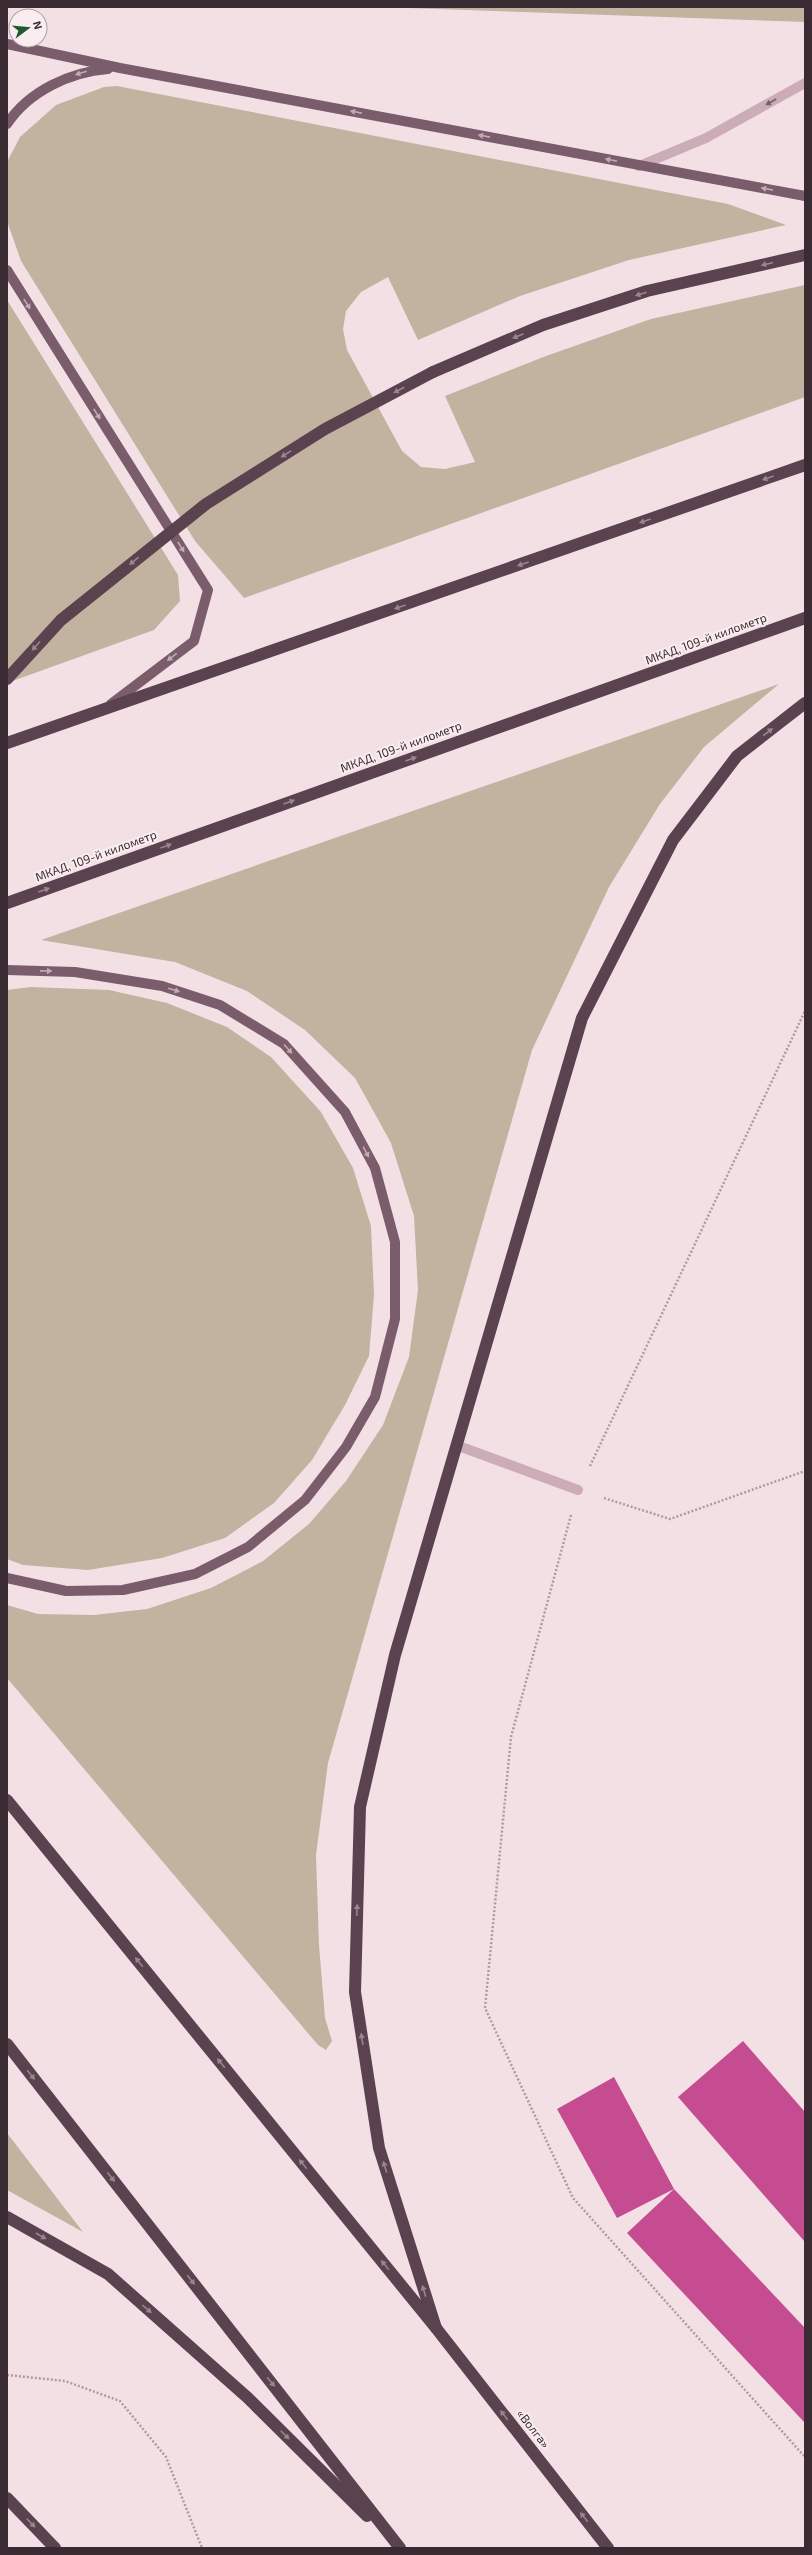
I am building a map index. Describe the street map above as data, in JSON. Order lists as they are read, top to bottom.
{
  "streets": {
    "highway": ["МКАД, 109-й километр", "«Волга»"]
  },
  "one_way": ["МКАД, 109-й километр", "«Волга»"],
  "north": "right"
}
